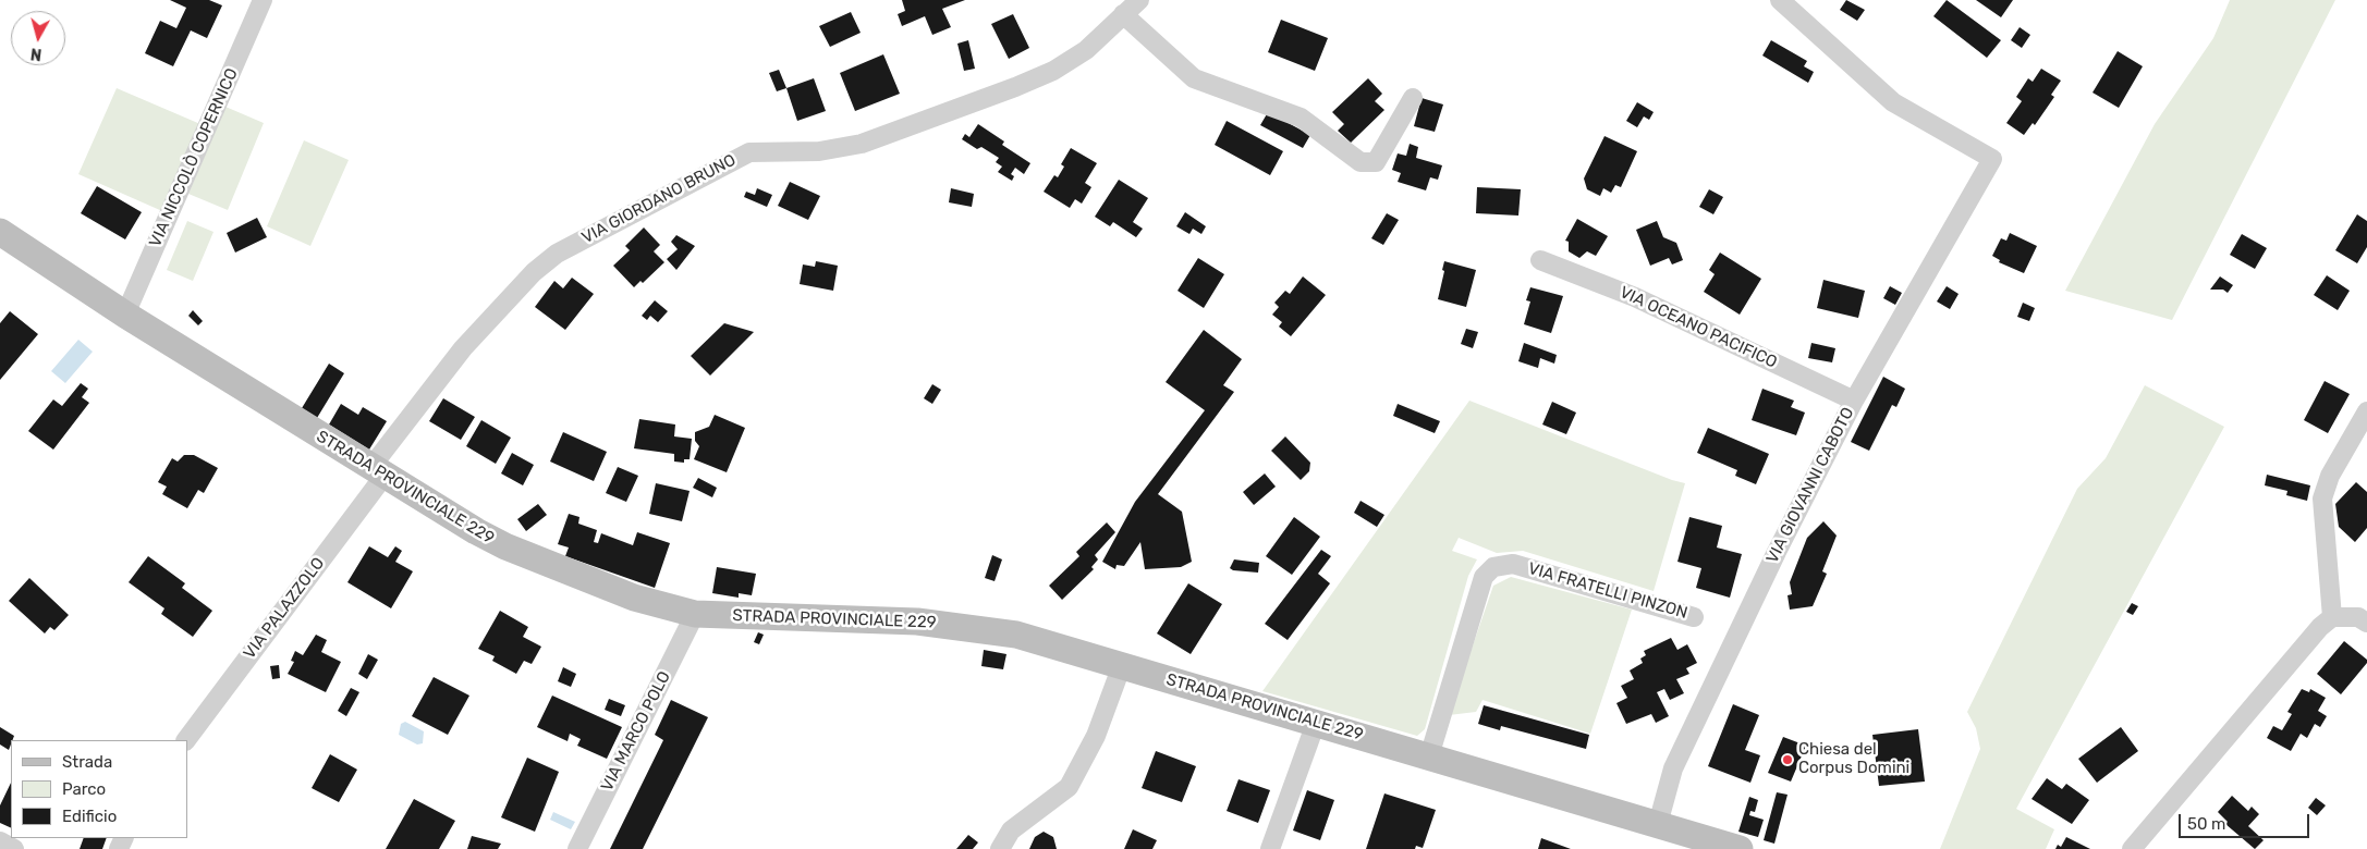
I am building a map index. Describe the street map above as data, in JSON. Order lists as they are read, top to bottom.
{
  "streets": {
    "street": [
      "VIA NICCOLÒ COPERNICO",
      "VIA GIORDANO BRUNO",
      "VIA OCEANO PACIFICO",
      "VIA GIOVANNI CABOTO",
      "STRADA PROVINCIALE 229",
      "VIA FRATELLI PINZON",
      "VIA PALAZZOLO",
      "VIA MARCO POLO"
    ]
  },
  "crossings": [
    ["VIA NICCOLÒ COPERNICO", "STRADA PROVINCIALE 229"],
    ["VIA GIORDANO BRUNO", "STRADA PROVINCIALE 229"],
    ["VIA GIORDANO BRUNO", "VIA PALAZZOLO"],
    ["VIA OCEANO PACIFICO", "VIA GIOVANNI CABOTO"],
    ["VIA GIOVANNI CABOTO", "STRADA PROVINCIALE 229"],
    ["STRADA PROVINCIALE 229", "VIA FRATELLI PINZON"],
    ["STRADA PROVINCIALE 229", "VIA PALAZZOLO"],
    ["STRADA PROVINCIALE 229", "VIA MARCO POLO"]
  ],
  "places": ["Chiesa del Corpus Domini"],
  "legend": ["Strada", "Parco", "Edificio"],
  "scale_bar": "50 m",
  "north": "bottom"
}
